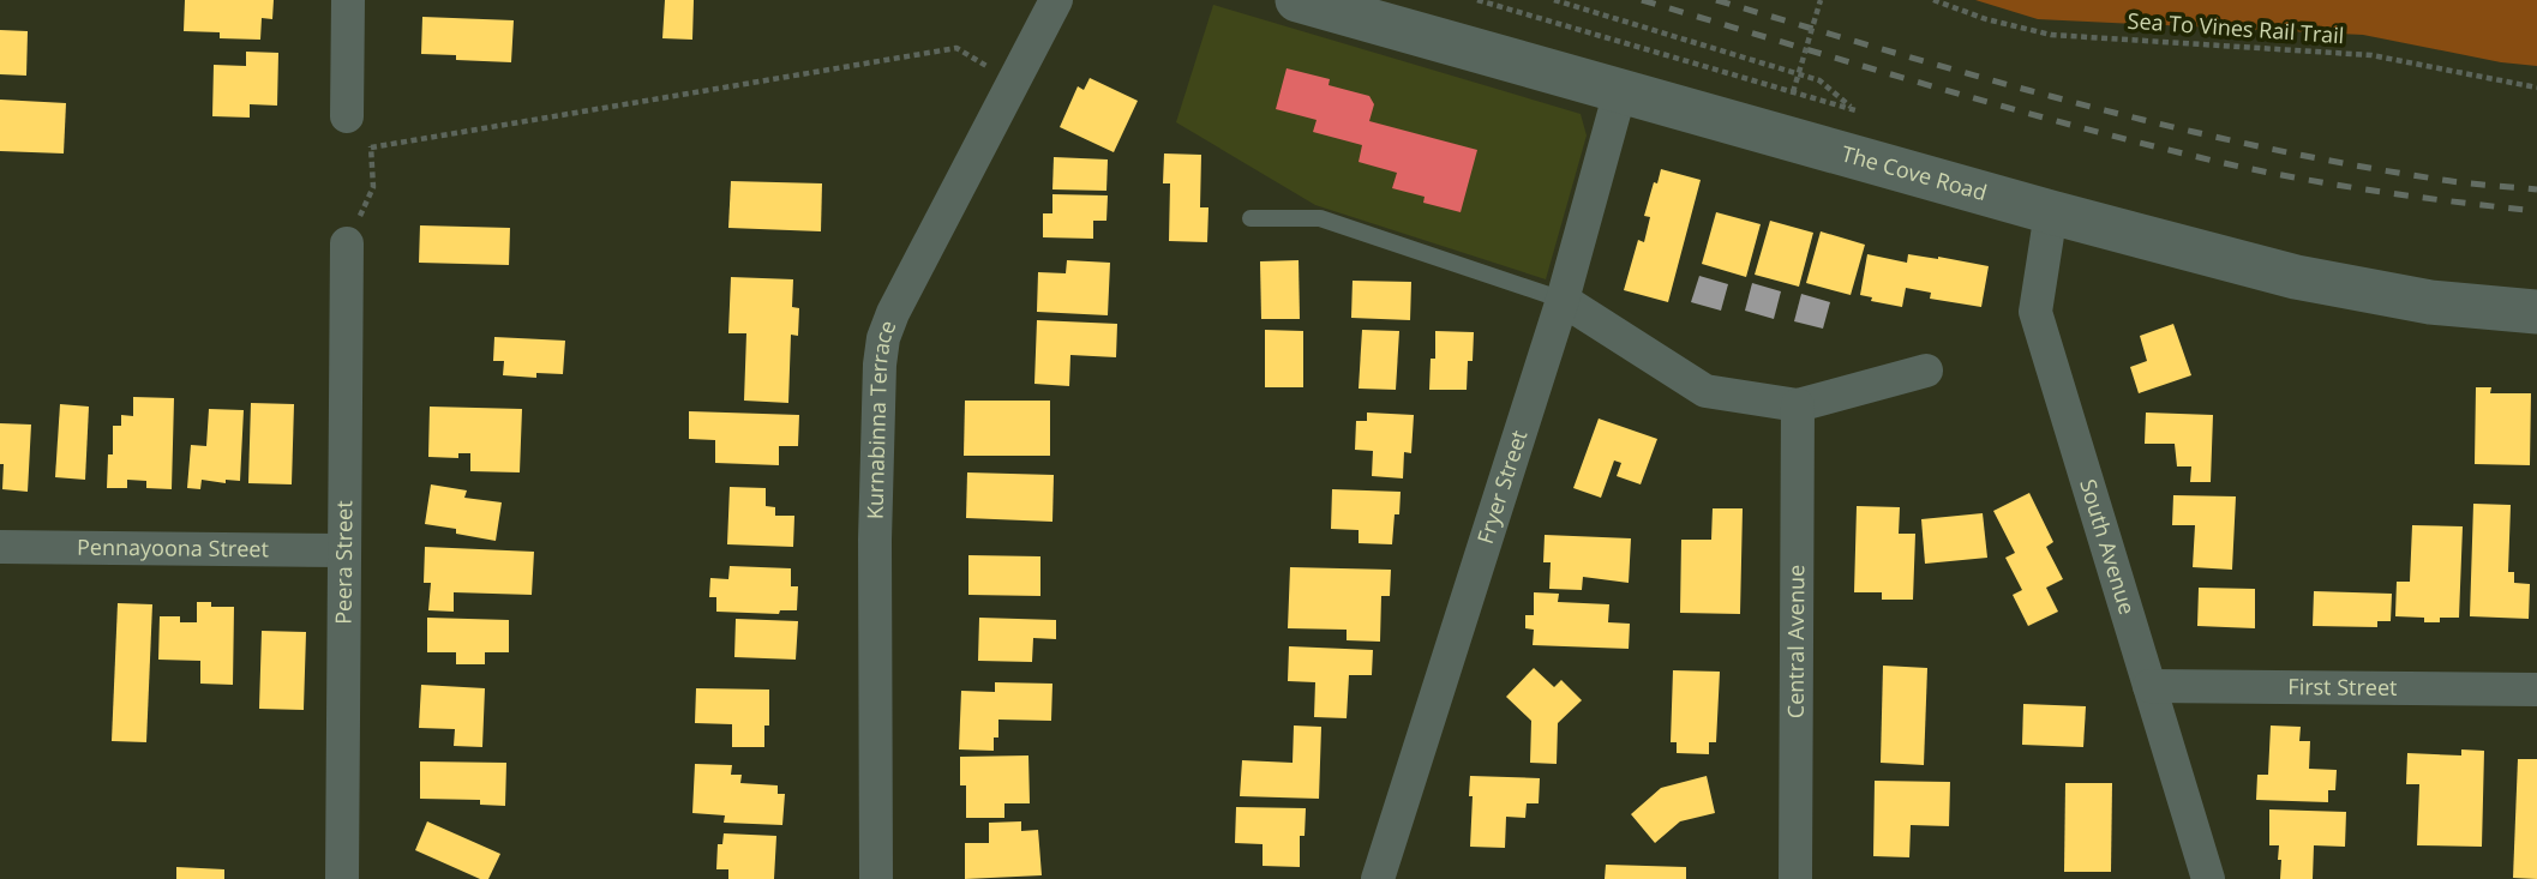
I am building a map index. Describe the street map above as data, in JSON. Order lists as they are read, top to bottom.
{
  "streets": {
    "street": [
      "The Cove Road",
      "Kurnabinna Terrace",
      "Fryer Street",
      "South Avenue",
      "Pennayoona Street",
      "Peera Street",
      "Central Avenue",
      "First Street"
    ],
    "path": ["Sea To Vines Rail Trail"]
  },
  "crossings": [
    ["The Cove Road", "Fryer Street"],
    ["The Cove Road", "South Avenue"],
    ["South Avenue", "First Street"],
    ["Pennayoona Street", "Peera Street"]
  ]
}
